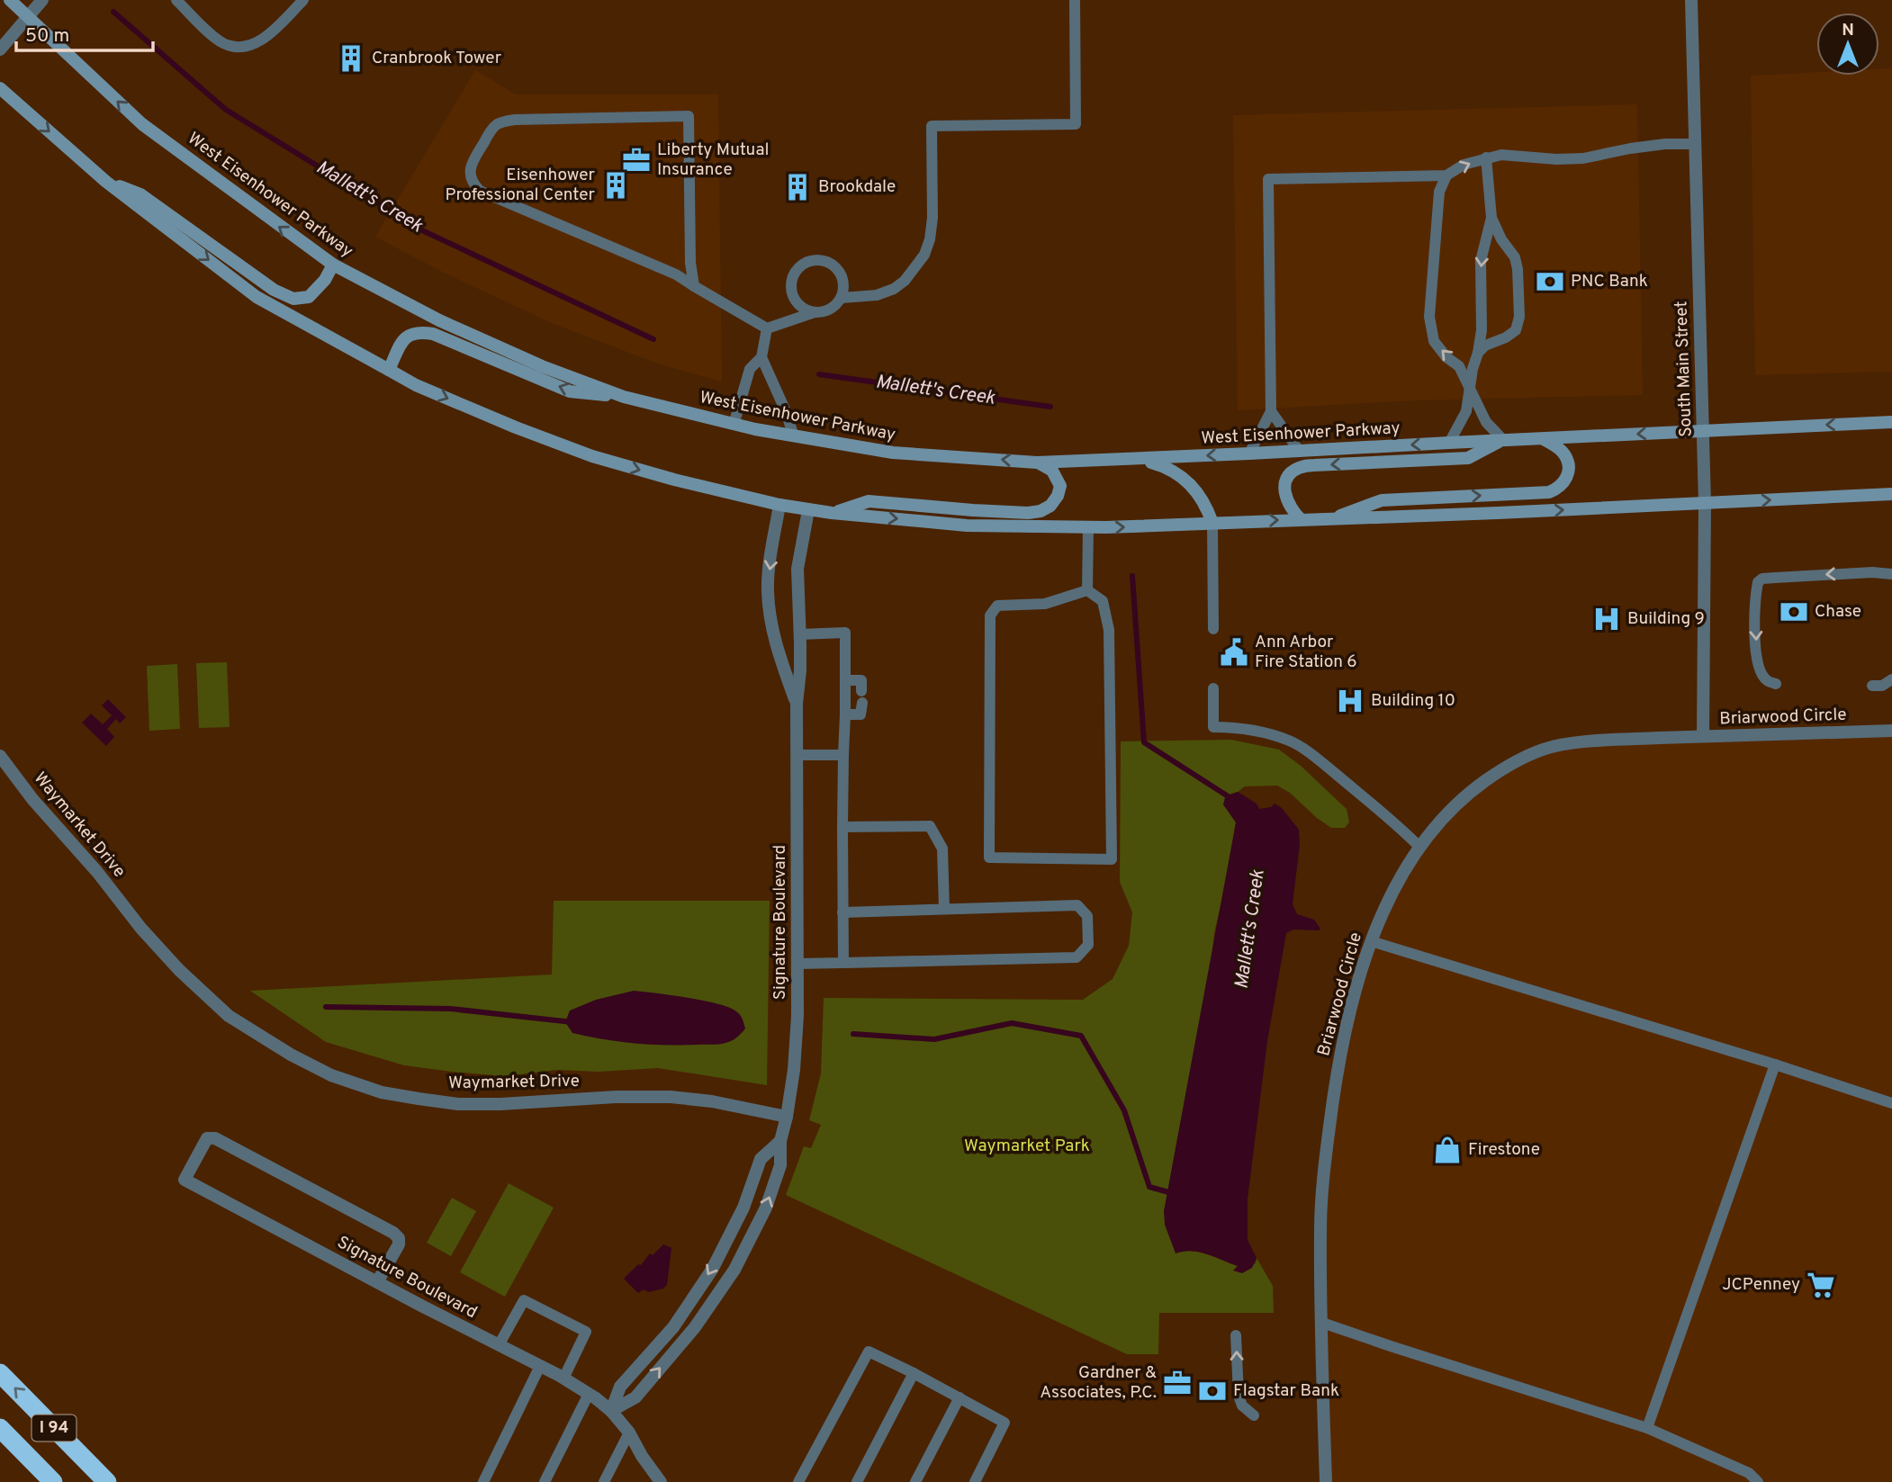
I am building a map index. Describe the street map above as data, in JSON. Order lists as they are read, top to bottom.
{
  "streets": {
    "highway": ["I 94"],
    "main road": ["West Eisenhower Parkway"],
    "street": [
      "South Main Street",
      "Briarwood Circle",
      "Waymarket Drive",
      "Signature Boulevard"
    ]
  },
  "crossings": [
    ["West Eisenhower Parkway", "South Main Street"],
    ["South Main Street", "Briarwood Circle"],
    ["Waymarket Drive", "Signature Boulevard"]
  ],
  "water": ["Mallett's Creek"],
  "parks": ["Waymarket Park"],
  "places": {
    "building": ["Cranbrook Tower", "Eisenhower Professional Center", "Brookdale"],
    "office": ["Liberty Mutual Insurance", "Gardner & Associates, P.C."],
    "bank": ["PNC Bank", "Chase", "Flagstar Bank"],
    "hospital": ["Building 9", "Building 10"],
    "public building": ["Ann Arbor Fire Station 6"],
    "shop": ["Firestone"],
    "supermarket": ["JCPenney"]
  },
  "scale_bar": "50 m",
  "north": "top"
}
